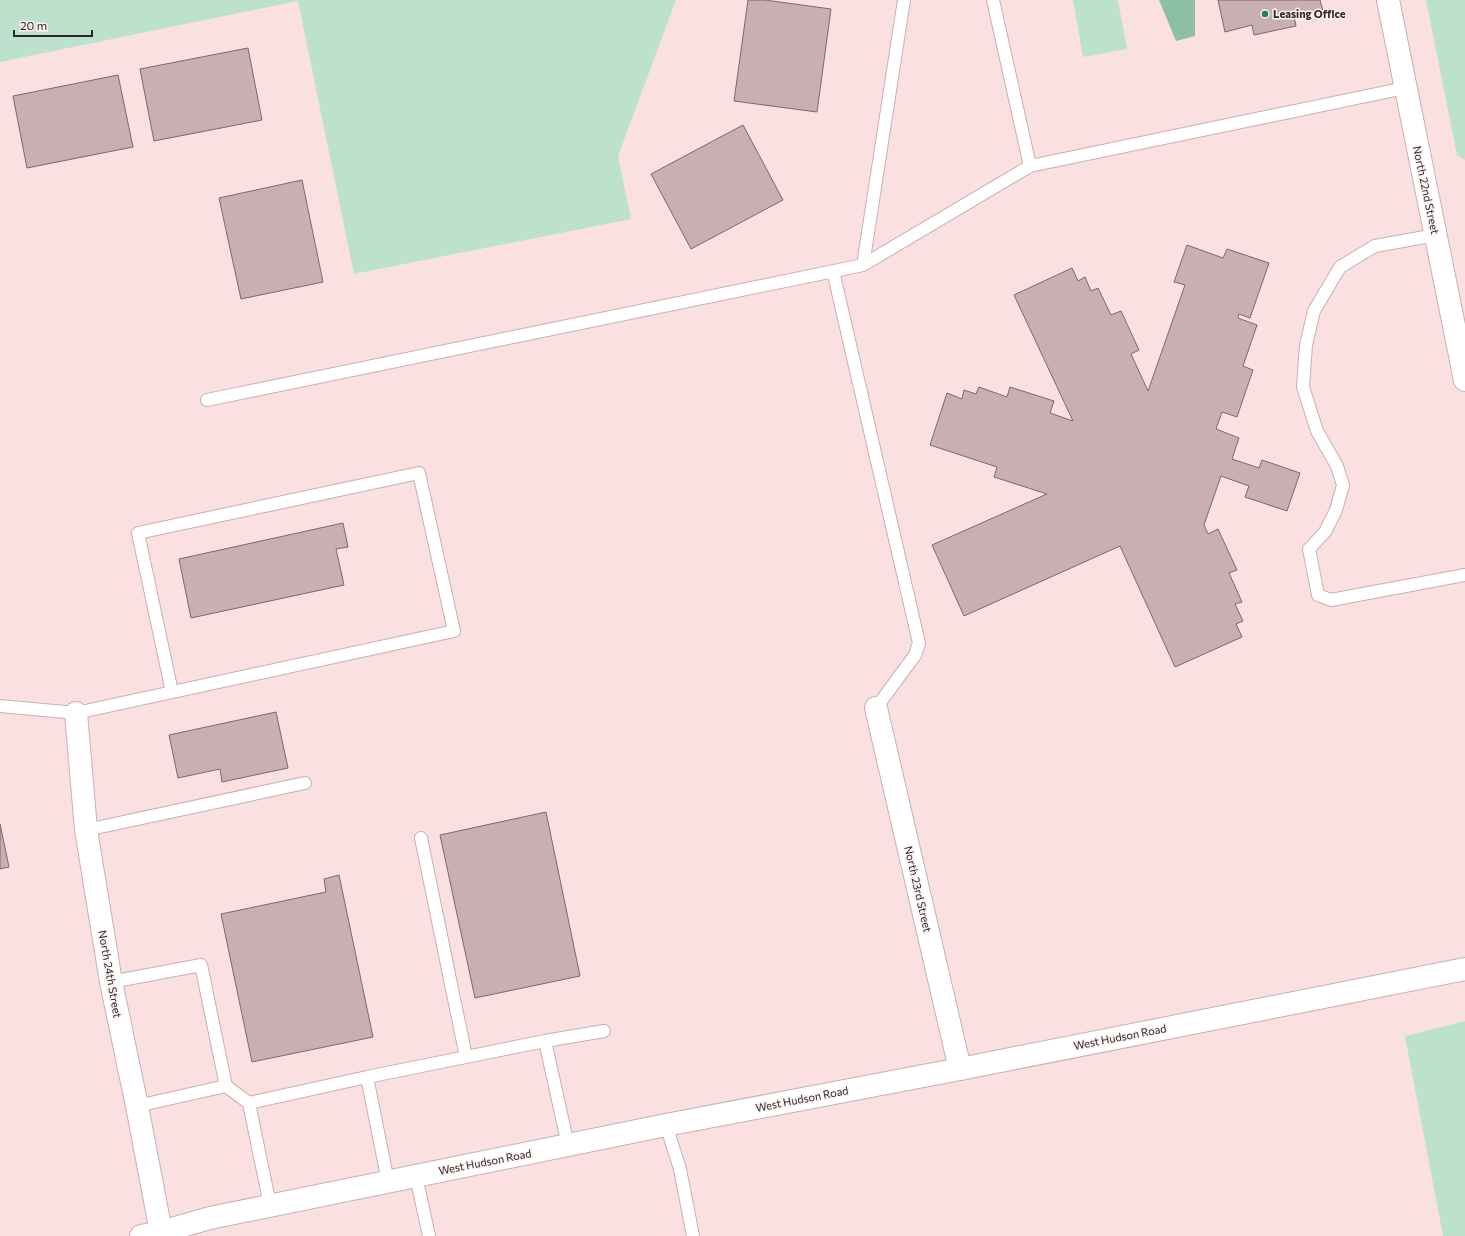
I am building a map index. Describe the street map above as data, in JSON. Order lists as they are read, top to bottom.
{
  "streets": {
    "main road": [
      "North 22nd Street",
      "North 23rd Street",
      "North 24th Street",
      "West Hudson Road"
    ]
  },
  "crossings": [
    ["North 23rd Street", "West Hudson Road"],
    ["North 24th Street", "West Hudson Road"]
  ],
  "places": ["Leasing Office"],
  "scale_bar": "20 m"
}
